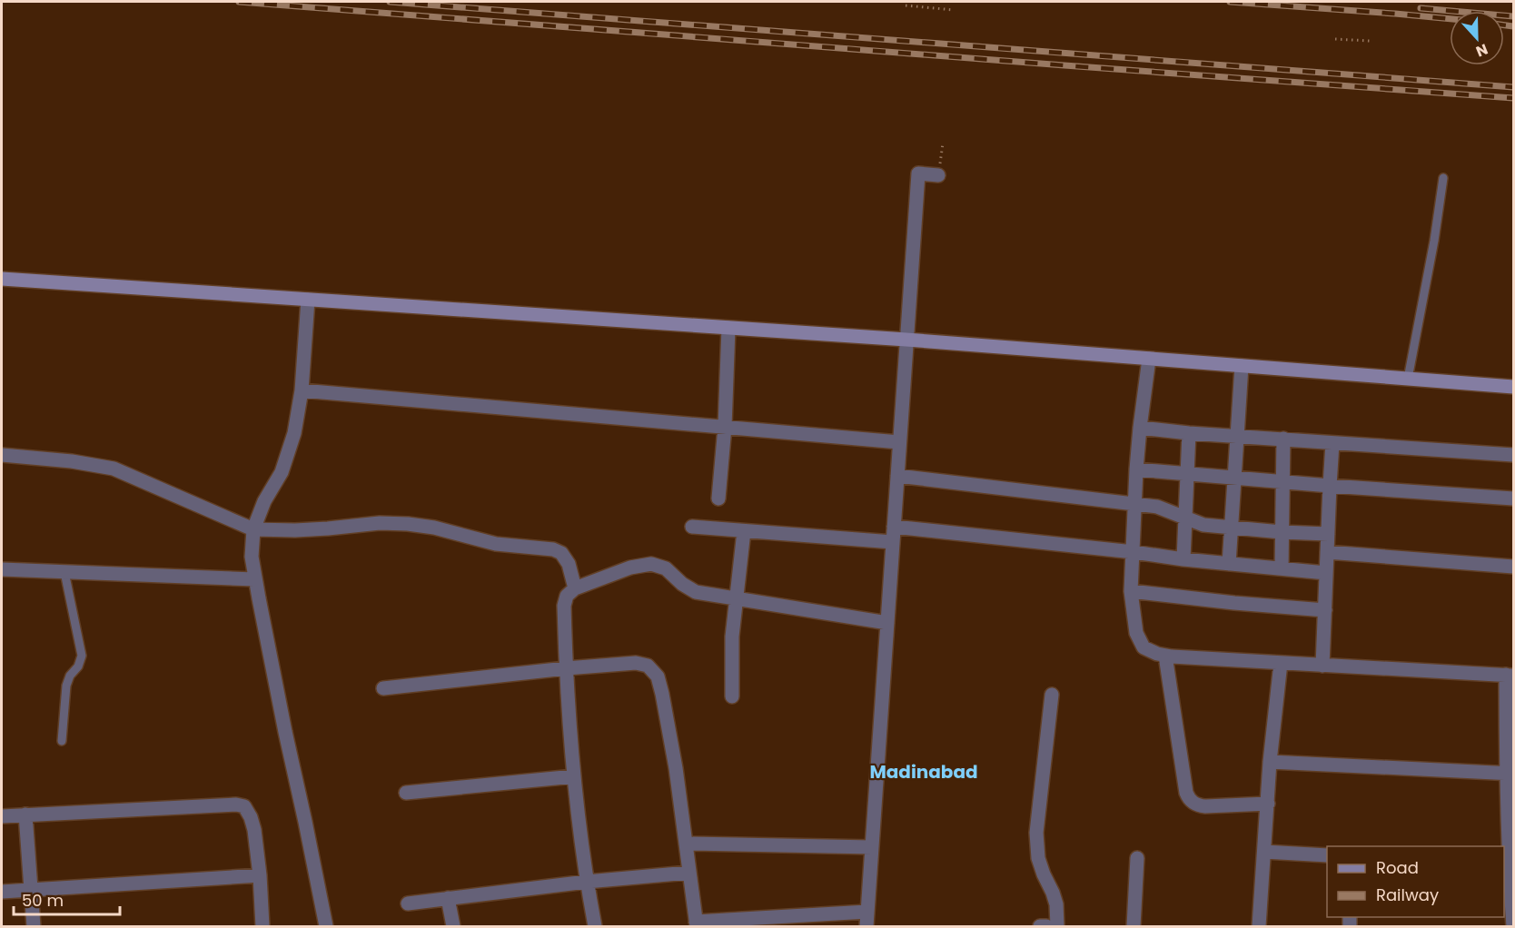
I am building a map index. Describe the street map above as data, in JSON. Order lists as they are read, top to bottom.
{
  "districts": ["Madinabad"],
  "legend": ["Road", "Railway"],
  "scale_bar": "50 m",
  "north": "bottom"
}
